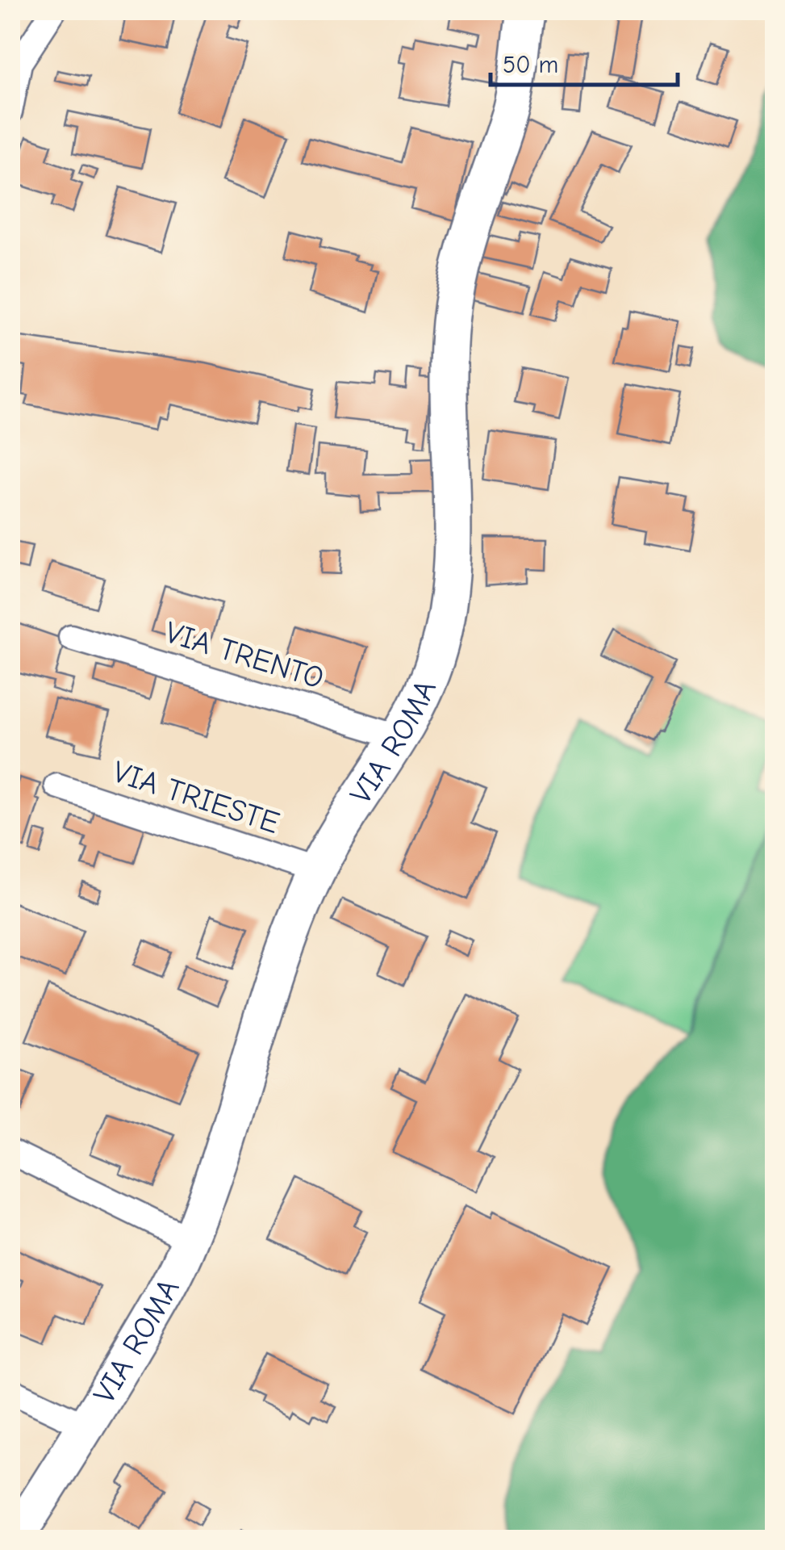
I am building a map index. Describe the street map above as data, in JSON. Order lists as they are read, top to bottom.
{
  "streets": {
    "main road": ["VIA ROMA"],
    "street": ["VIA TRENTO", "VIA TRIESTE"]
  },
  "crossings": [
    ["VIA TRENTO", "VIA ROMA"],
    ["VIA ROMA", "VIA TRIESTE"]
  ],
  "scale_bar": "50 m"
}
